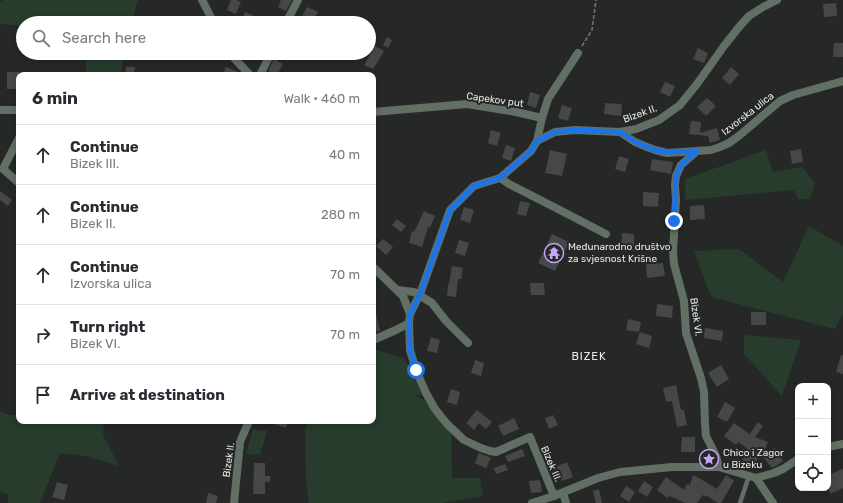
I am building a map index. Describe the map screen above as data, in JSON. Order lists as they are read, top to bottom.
{
  "streets": {
    "street": [
      "Capekov put",
      "Bizek II.",
      "Izvorska ulica",
      "Bizek VI.",
      "Bizek III."
    ]
  },
  "crossings": [
    ["Bizek II.", "Izvorska ulica"],
    ["Bizek II.", "Bizek III."],
    ["Izvorska ulica", "Bizek VI."],
    ["Bizek VI.", "Bizek III."]
  ],
  "districts": ["BIZEK"],
  "places": {
    "temple": ["Međunarodno društvo za svjesnost Krišne"],
    "place": ["Chico i Zagor u Bizeku"]
  },
  "page": {
    "search": "Search here",
    "heading": ["6 min", "Walk · 460 m"],
    "list": [
      ["Continue", "Bizek III.", "40 m"],
      ["Continue", "Bizek II.", "280 m"],
      ["Continue", "Izvorska ulica", "70 m"],
      ["Turn right", "Bizek VI.", "70 m"],
      "Arrive at destination"
    ],
    "map_buttons": ["+", "−"]
  }
}
